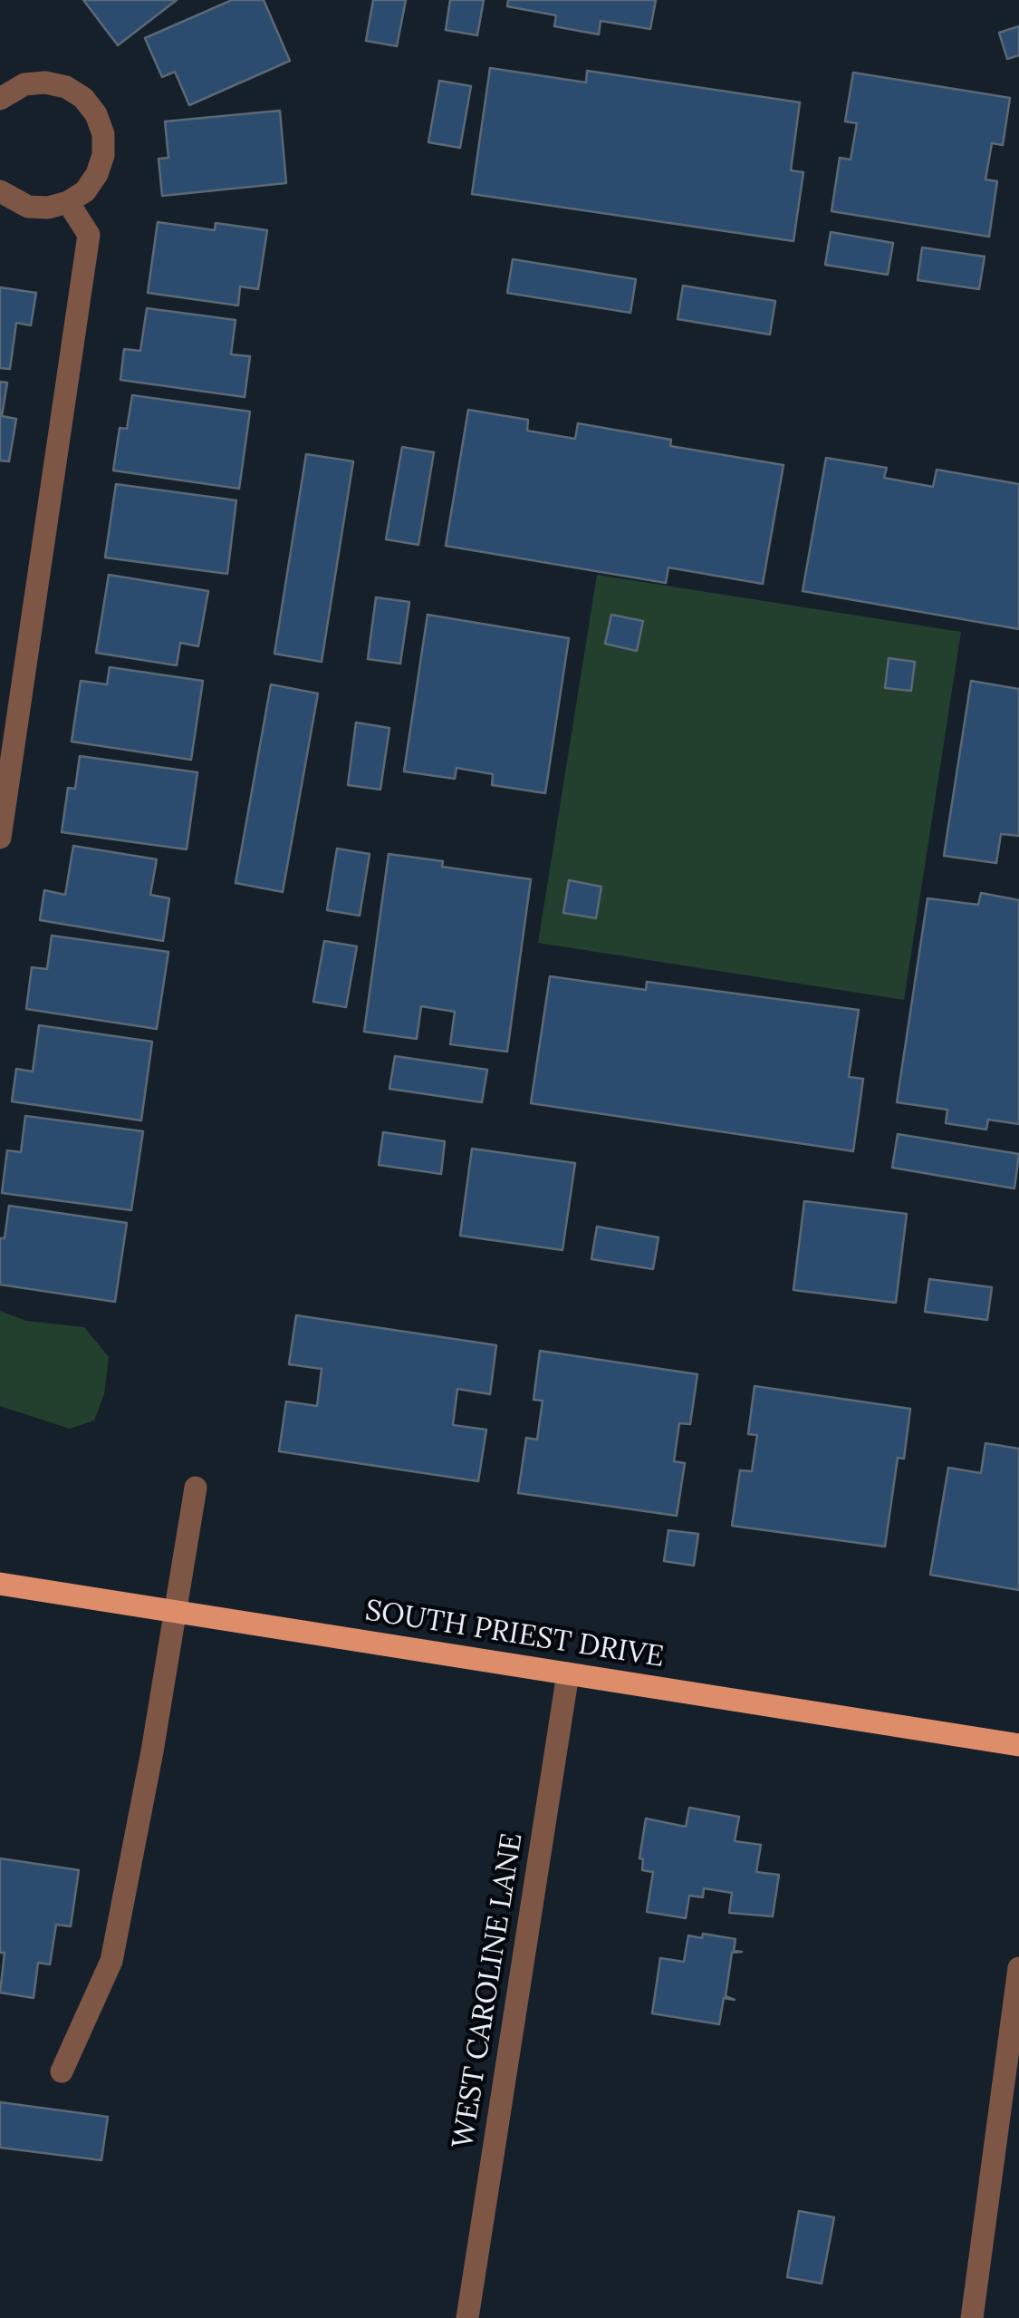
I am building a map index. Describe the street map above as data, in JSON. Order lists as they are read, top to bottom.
{
  "streets": {
    "main road": ["SOUTH PRIEST DRIVE"],
    "street": ["WEST CAROLINE LANE"]
  },
  "crossings": [
    ["SOUTH PRIEST DRIVE", "WEST CAROLINE LANE"]
  ]
}
